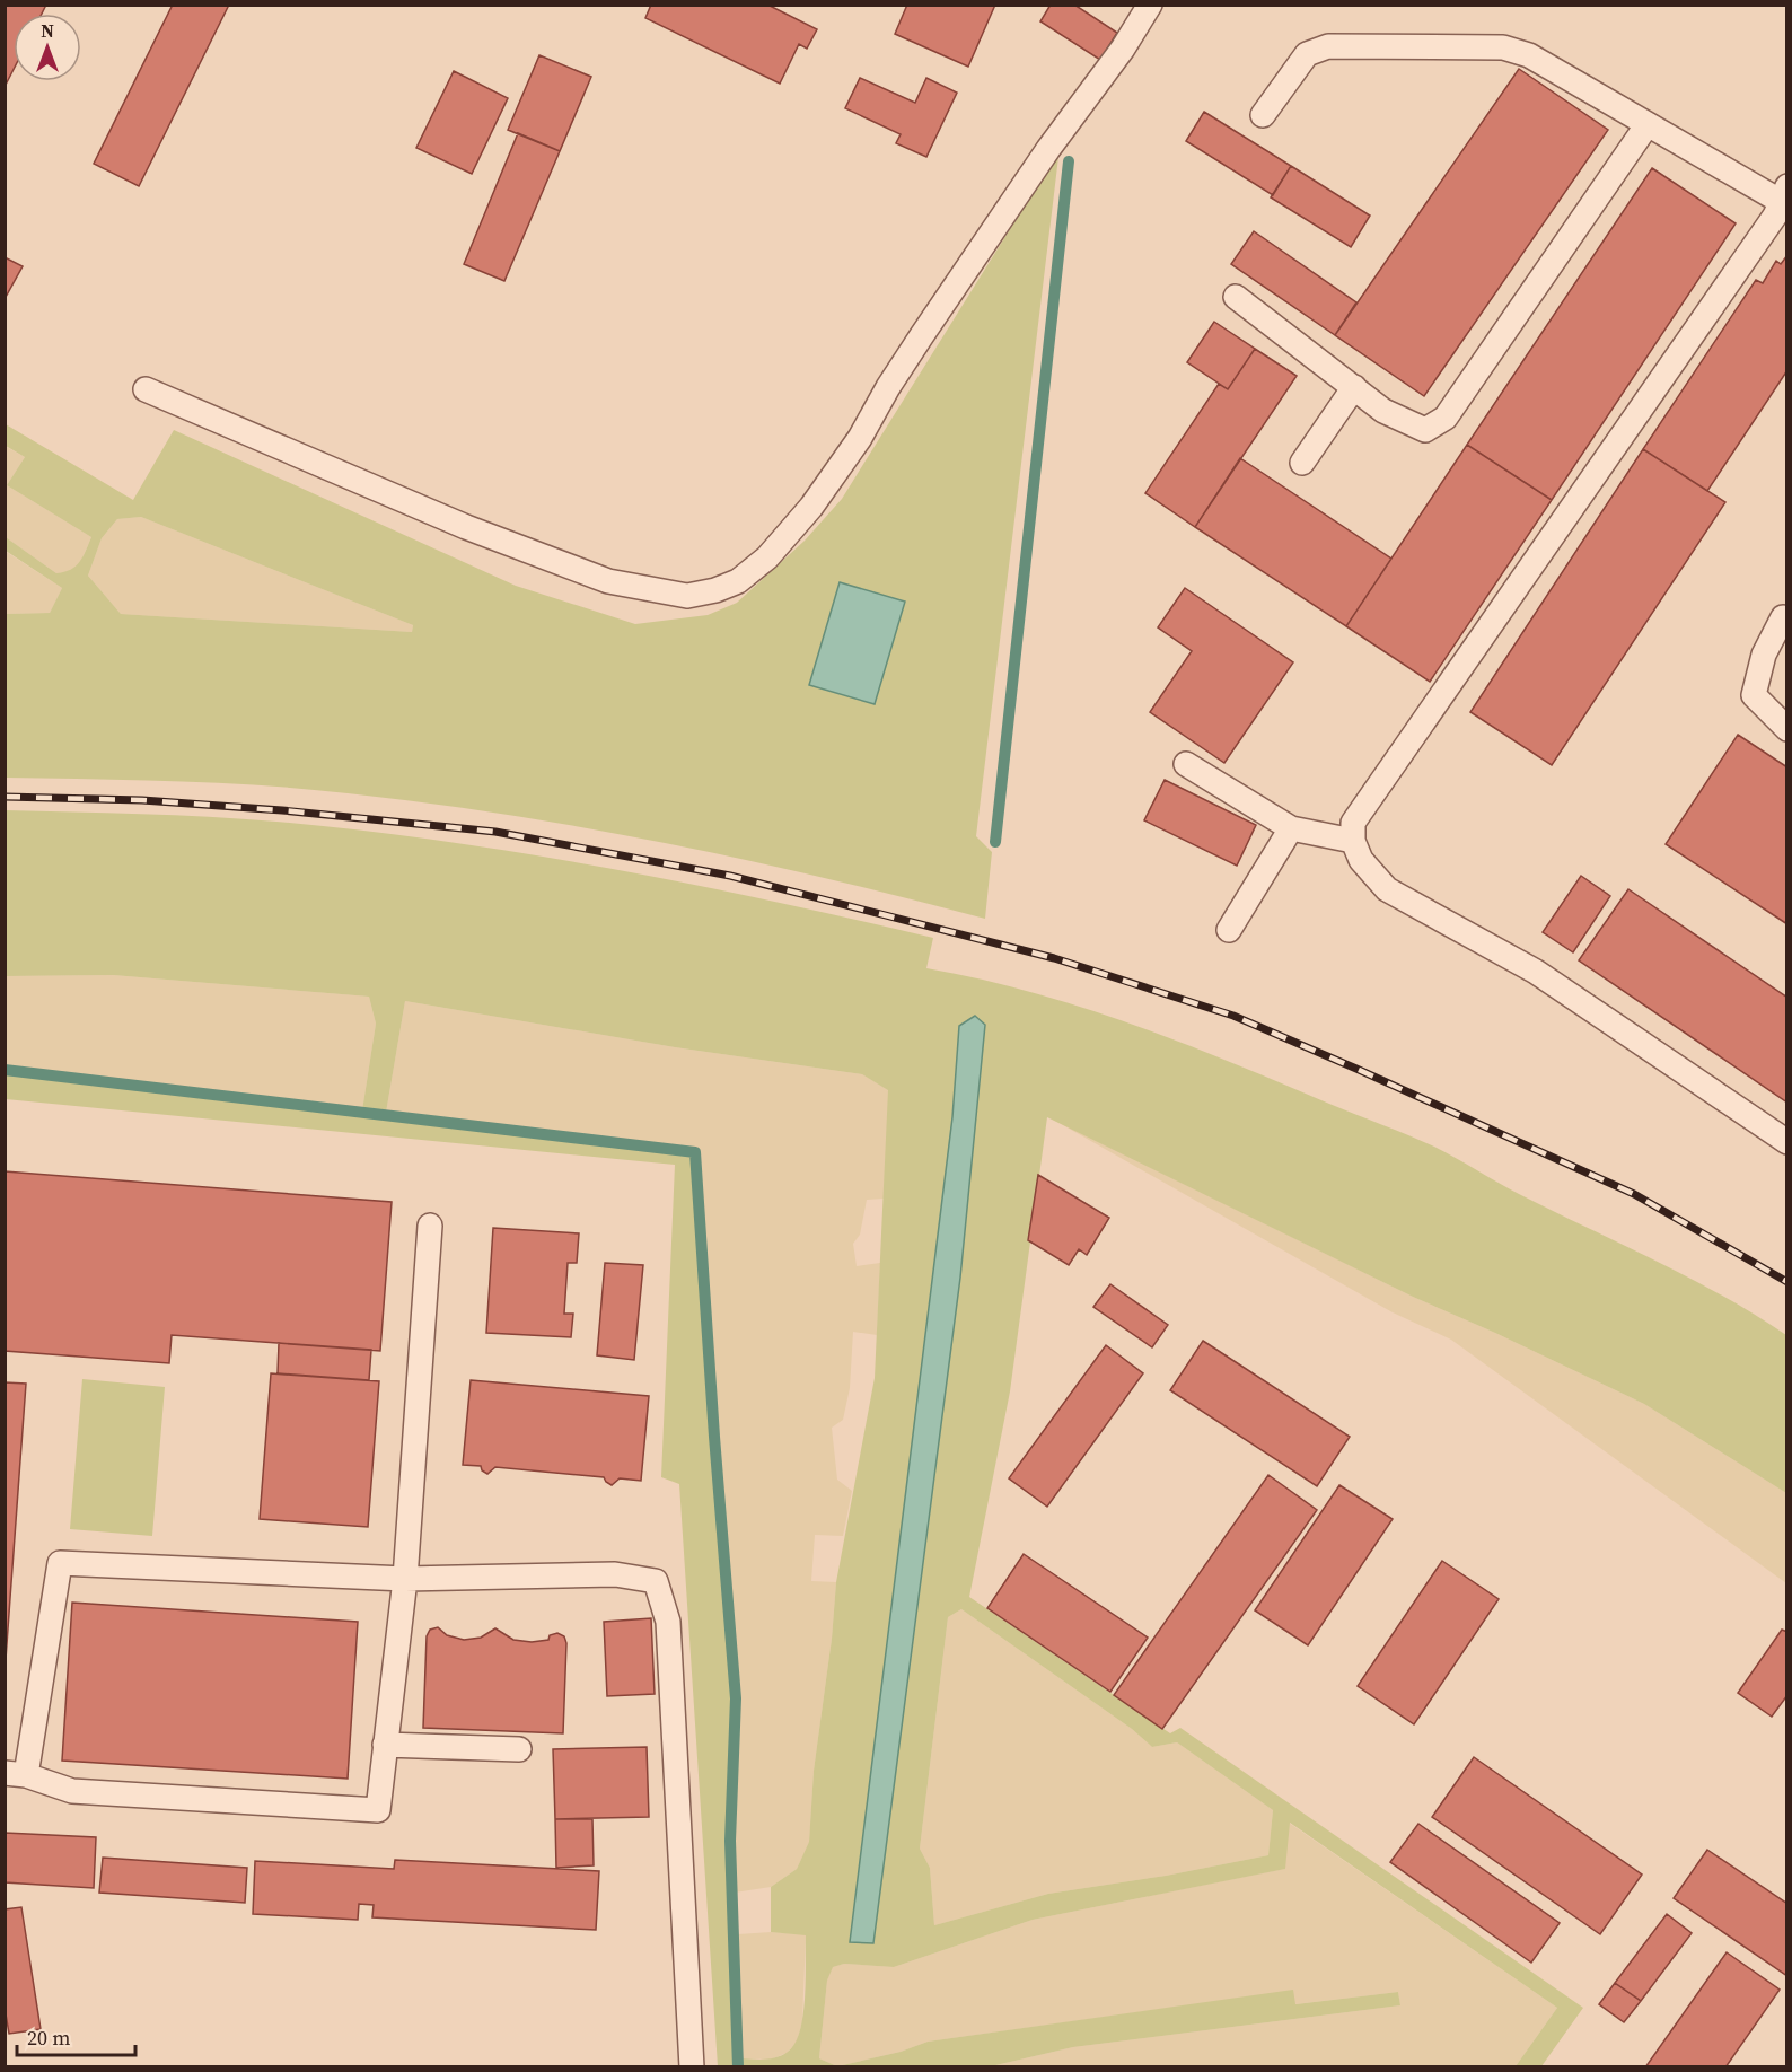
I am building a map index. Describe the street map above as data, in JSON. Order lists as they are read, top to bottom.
{
  "scale_bar": "20 m",
  "north": "top"
}
